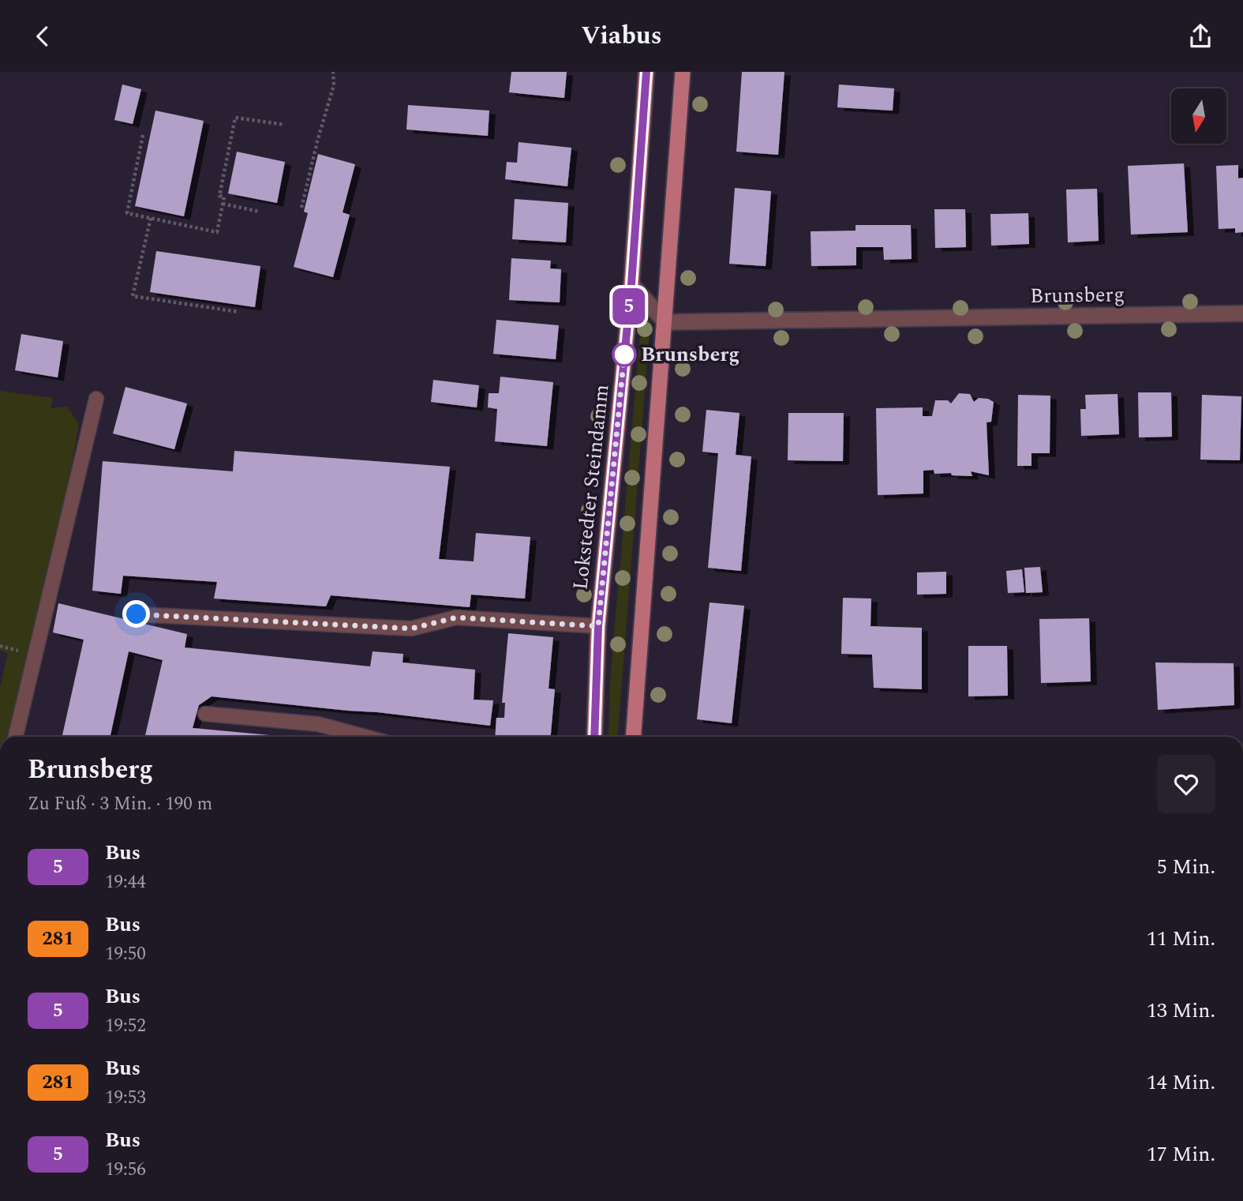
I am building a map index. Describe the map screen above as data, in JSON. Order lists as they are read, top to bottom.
{
  "streets": {
    "main road": ["Lokstedter Steindamm"],
    "street": ["Brunsberg"]
  },
  "places": ["Brunsberg"],
  "lines": ["bus line 5"],
  "north": "bottom",
  "page": {
    "header": "Viabus",
    "on_map": "5",
    "heading": ["Brunsberg", "Zu Fuß · 3 Min. · 190 m"],
    "list": [
      {
        "mark": "5",
        "name": "Bus",
        "note": "19:44",
        "value": "5 Min."
      },
      {
        "mark": "281",
        "name": "Bus",
        "note": "19:50",
        "value": "11 Min."
      },
      {
        "mark": "5",
        "name": "Bus",
        "note": "19:52",
        "value": "13 Min."
      },
      {
        "mark": "281",
        "name": "Bus",
        "note": "19:53",
        "value": "14 Min."
      },
      {
        "mark": "5",
        "name": "Bus",
        "note": "19:56",
        "value": "17 Min."
      }
    ]
  }
}
